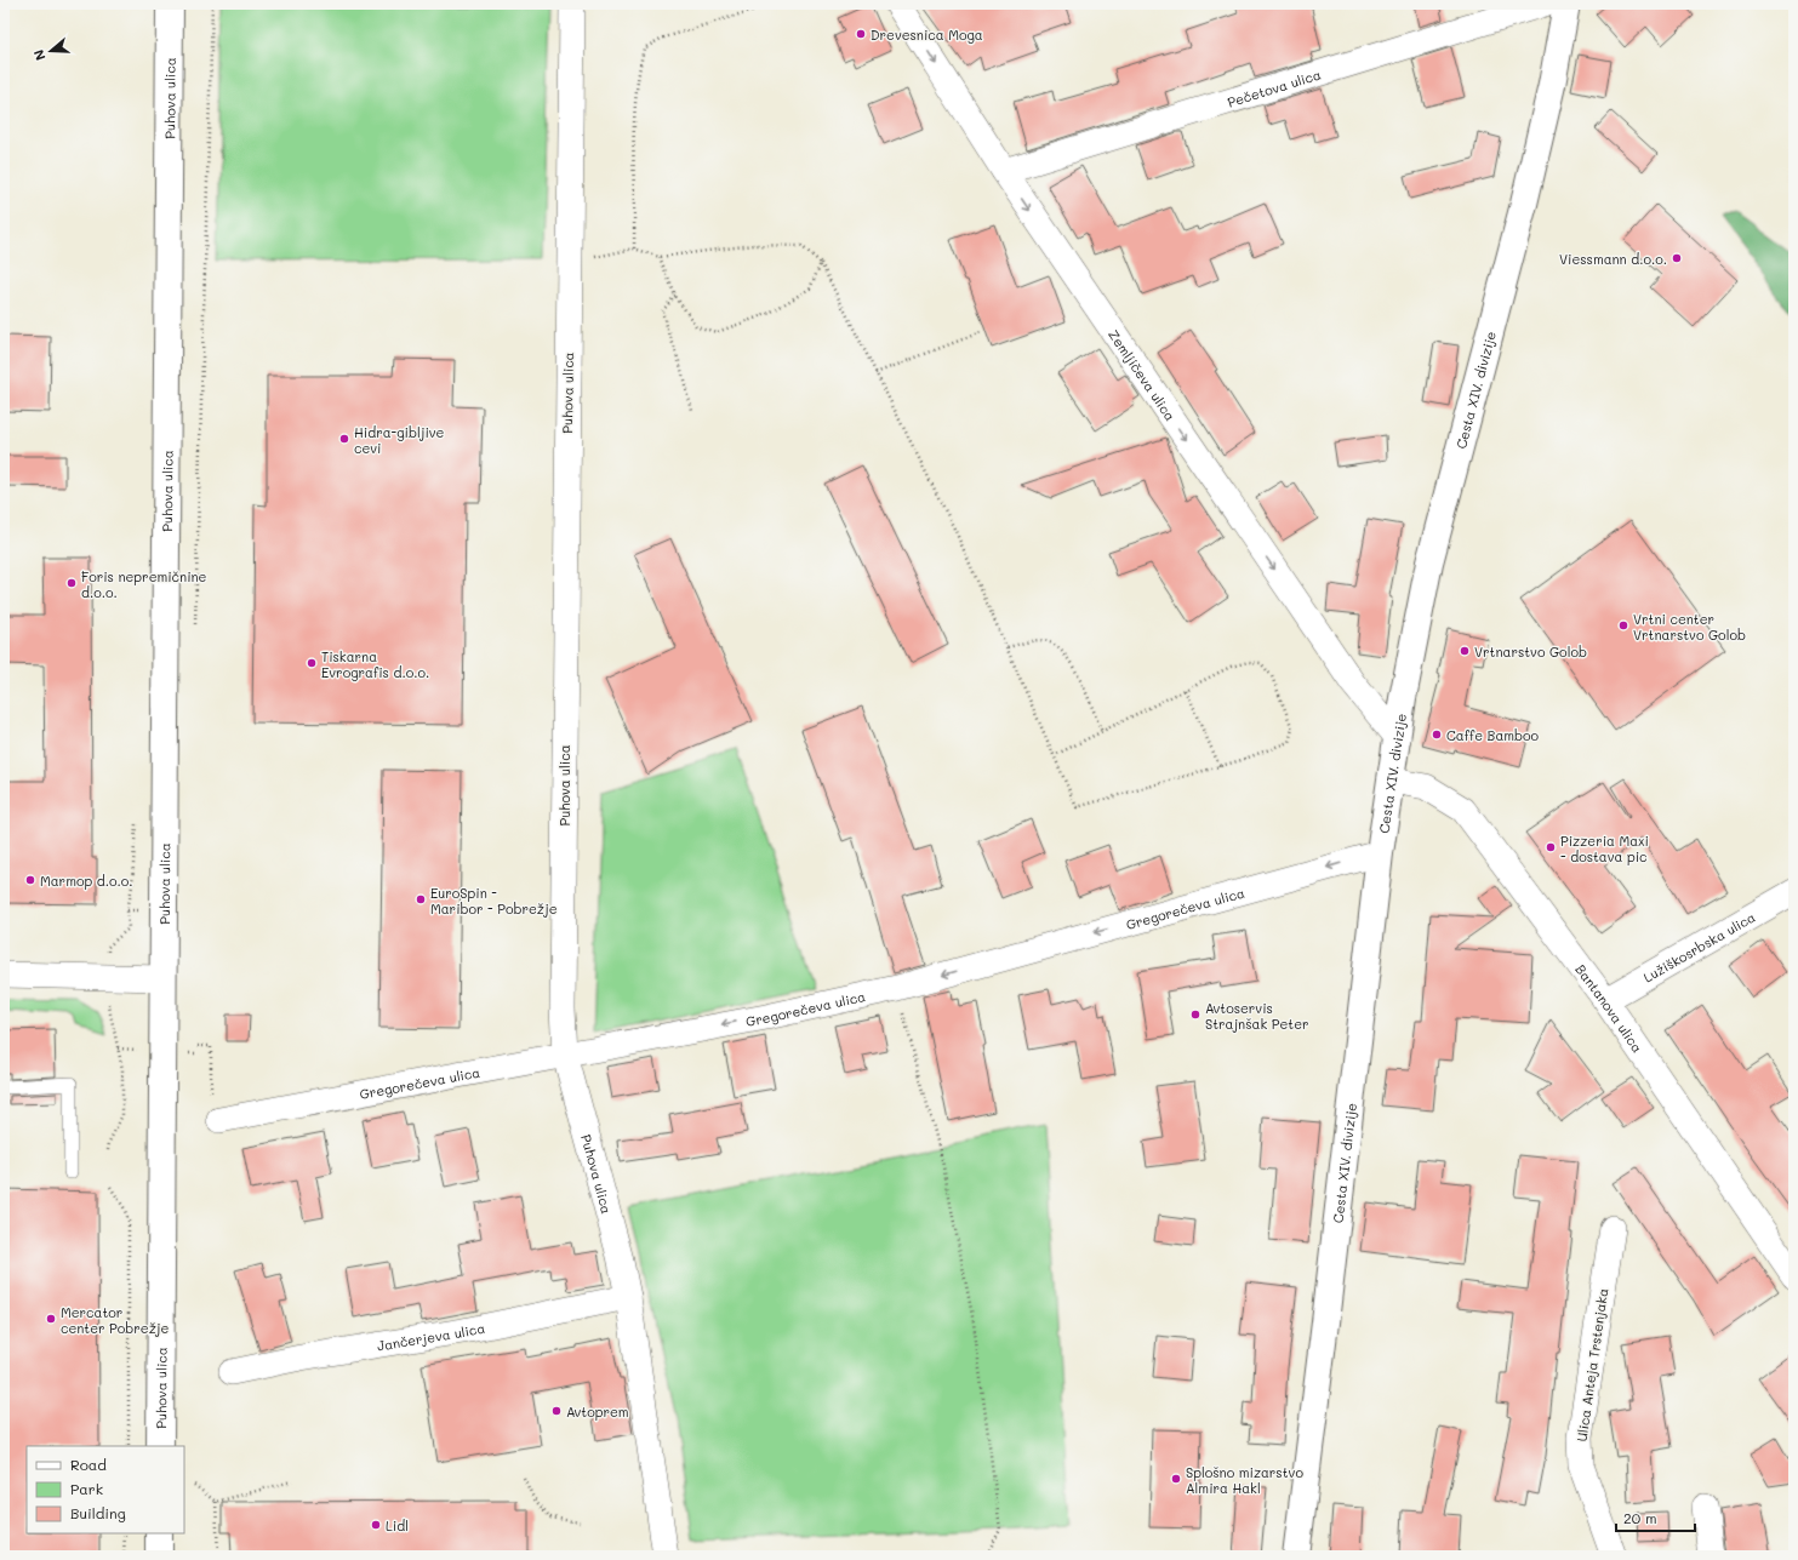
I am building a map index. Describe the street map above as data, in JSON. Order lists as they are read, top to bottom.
{
  "streets": {
    "street": [
      "Pečetova ulica",
      "Puhova ulica",
      "Zemljičeva ulica",
      "Cesta XIV. divizije",
      "Gregorečeva ulica",
      "Lužiškosrbska ulica",
      "Bantanova ulica",
      "Jančerjeva ulica",
      "Ulica Anteja Trstenjaka"
    ]
  },
  "crossings": [
    ["Pečetova ulica", "Zemljičeva ulica"],
    ["Puhova ulica", "Gregorečeva ulica"],
    ["Puhova ulica", "Jančerjeva ulica"],
    ["Zemljičeva ulica", "Cesta XIV. divizije"],
    ["Cesta XIV. divizije", "Gregorečeva ulica"],
    ["Cesta XIV. divizije", "Bantanova ulica"],
    ["Lužiškosrbska ulica", "Bantanova ulica"]
  ],
  "one_way": ["Zemljičeva ulica", "Gregorečeva ulica"],
  "places": [
    "Drevesnica Moga",
    "Viessmann d.o.o.",
    "Hidra-gibljive cevi",
    "Foris nepremičnine d.o.o.",
    "Vrtni center Vrtnarstvo Golob",
    "Vrtnarstvo Golob",
    "Tiskarna Evrografis d.o.o.",
    "Caffe Bamboo",
    "Pizzeria Maxi - dostava pic",
    "Marmop d.o.o.",
    "EuroSpin - Maribor - Pobrežje",
    "Avtoservis Strajnšak Peter",
    "Mercator center Pobrežje",
    "Avtoprem",
    "Splošno mizarstvo Almira Hakl",
    "Lidl"
  ],
  "legend": ["Road", "Park", "Building"],
  "scale_bar": "20 m",
  "north": "left"
}
